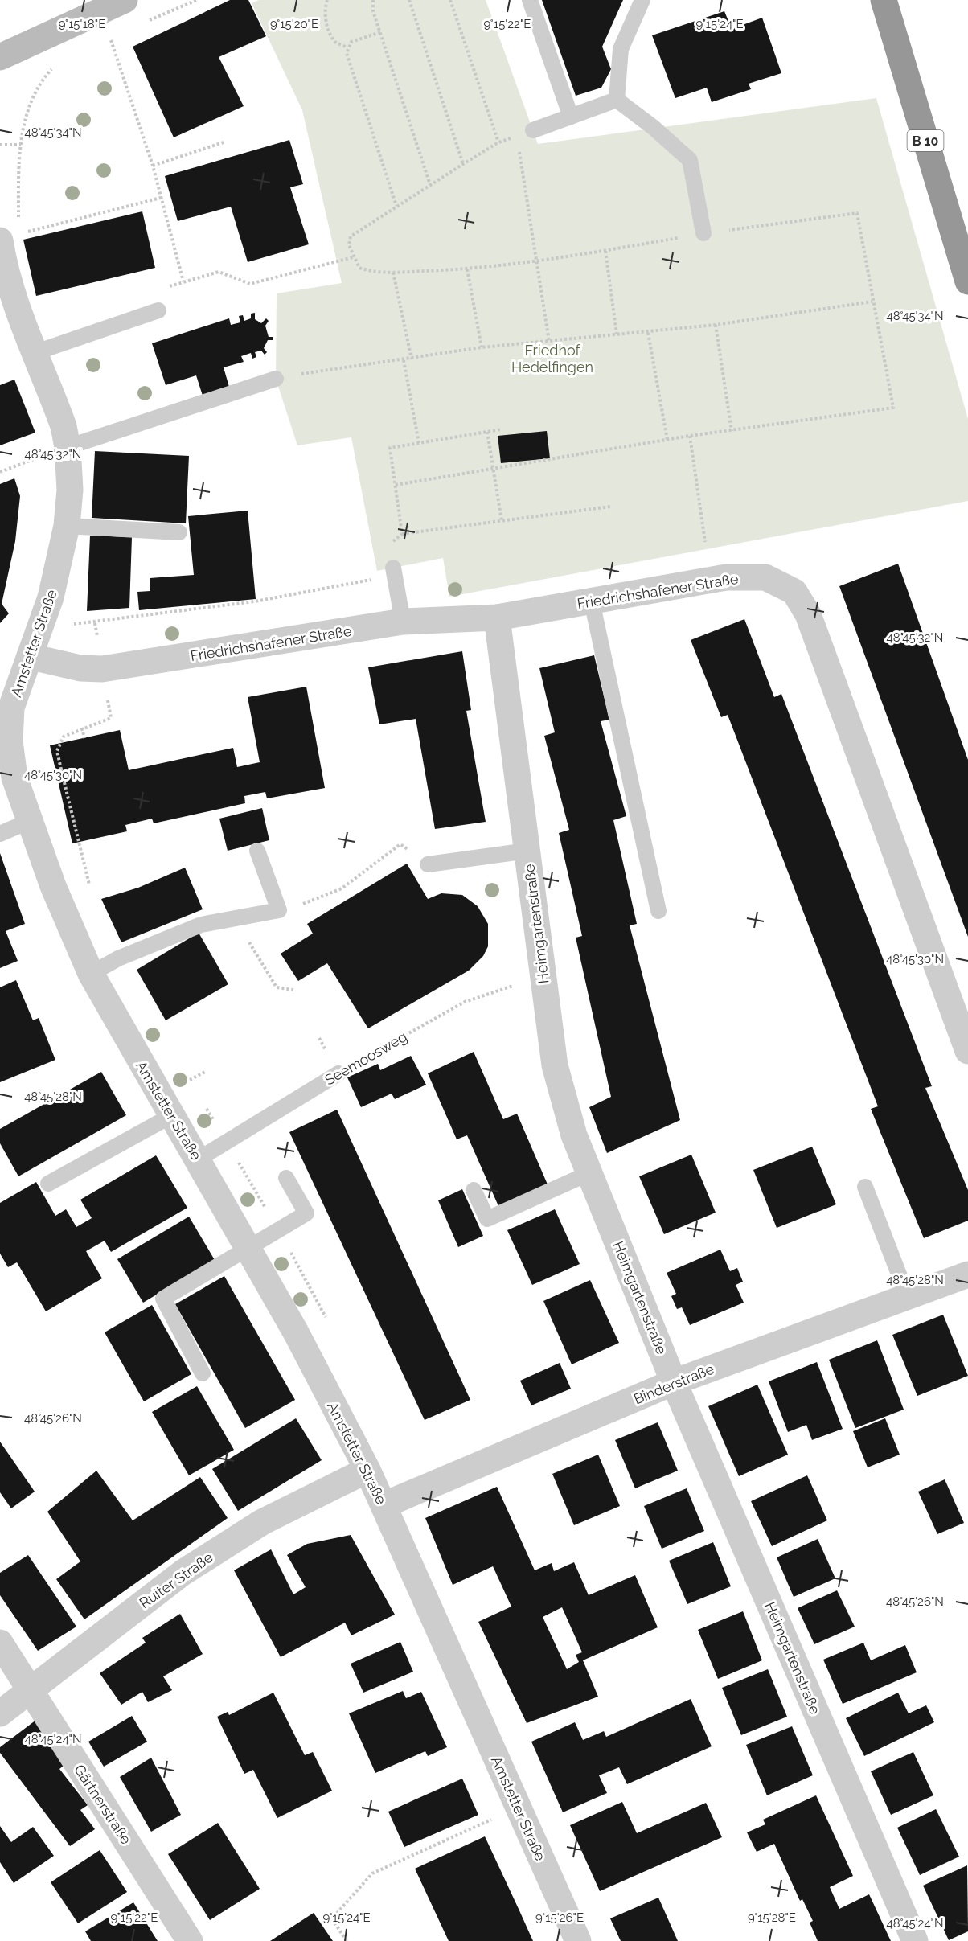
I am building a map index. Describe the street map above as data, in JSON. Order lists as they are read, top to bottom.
{
  "streets": {
    "highway": ["B 10"],
    "street": [
      "Friedrichshafener Straße",
      "Amstetter Straße",
      "Heimgartenstraße",
      "Binderstraße",
      "Ruiter Straße",
      "Gärtnerstraße"
    ],
    "lane": ["Seemoosweg"]
  },
  "crossings": [
    ["Friedrichshafener Straße", "Amstetter Straße"],
    ["Friedrichshafener Straße", "Heimgartenstraße"],
    ["Amstetter Straße", "Seemoosweg"],
    ["Amstetter Straße", "Binderstraße"],
    ["Amstetter Straße", "Ruiter Straße"],
    ["Heimgartenstraße", "Seemoosweg"],
    ["Heimgartenstraße", "Binderstraße"],
    ["Ruiter Straße", "Gärtnerstraße"]
  ],
  "parks": ["Friedhof Hedelfingen"],
  "coordinates": [
    "9°15'18\"E",
    "9°15'20\"E",
    "9°15'22\"E",
    "9°15'24\"E",
    "48°45'34\"N",
    "48°45'32\"N",
    "48°45'30\"N",
    "48°45'28\"N",
    "48°45'26\"N",
    "48°45'24\"N",
    "9°15'26\"E",
    "9°15'28\"E"
  ]
}
